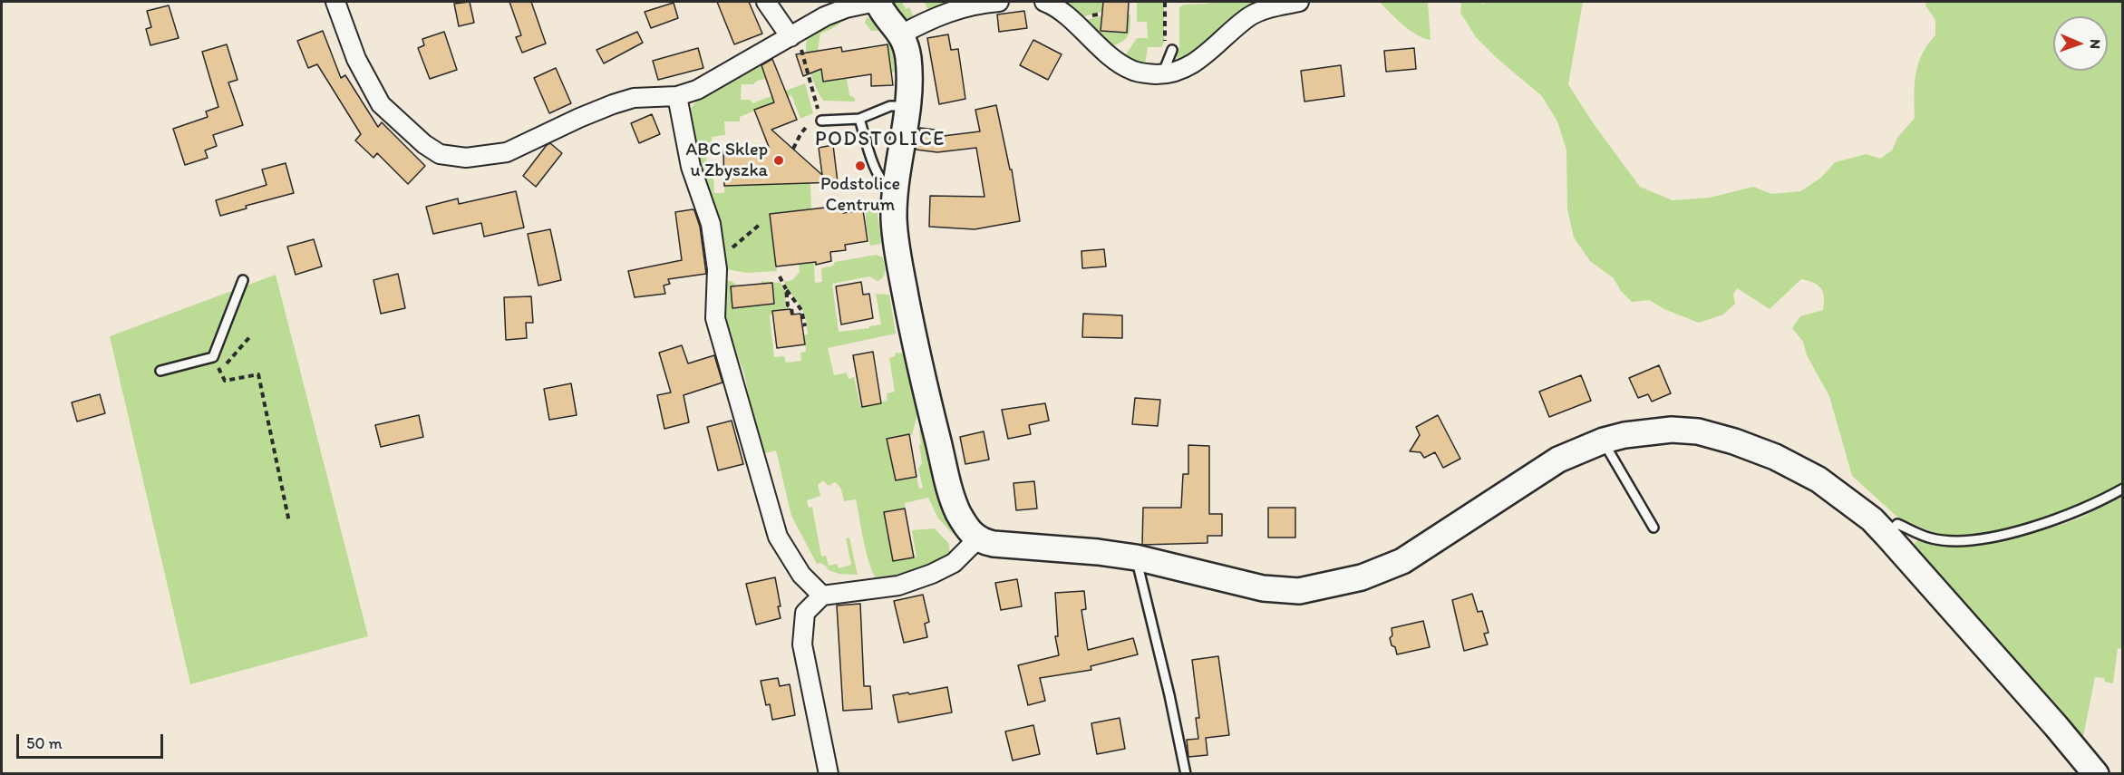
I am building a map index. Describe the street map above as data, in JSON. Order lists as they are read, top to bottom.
{
  "districts": ["PODSTOLICE"],
  "places": ["ABC Sklep u Zbyszka", "Podstolice Centrum"],
  "scale_bar": "50 m",
  "north": "right"
}
